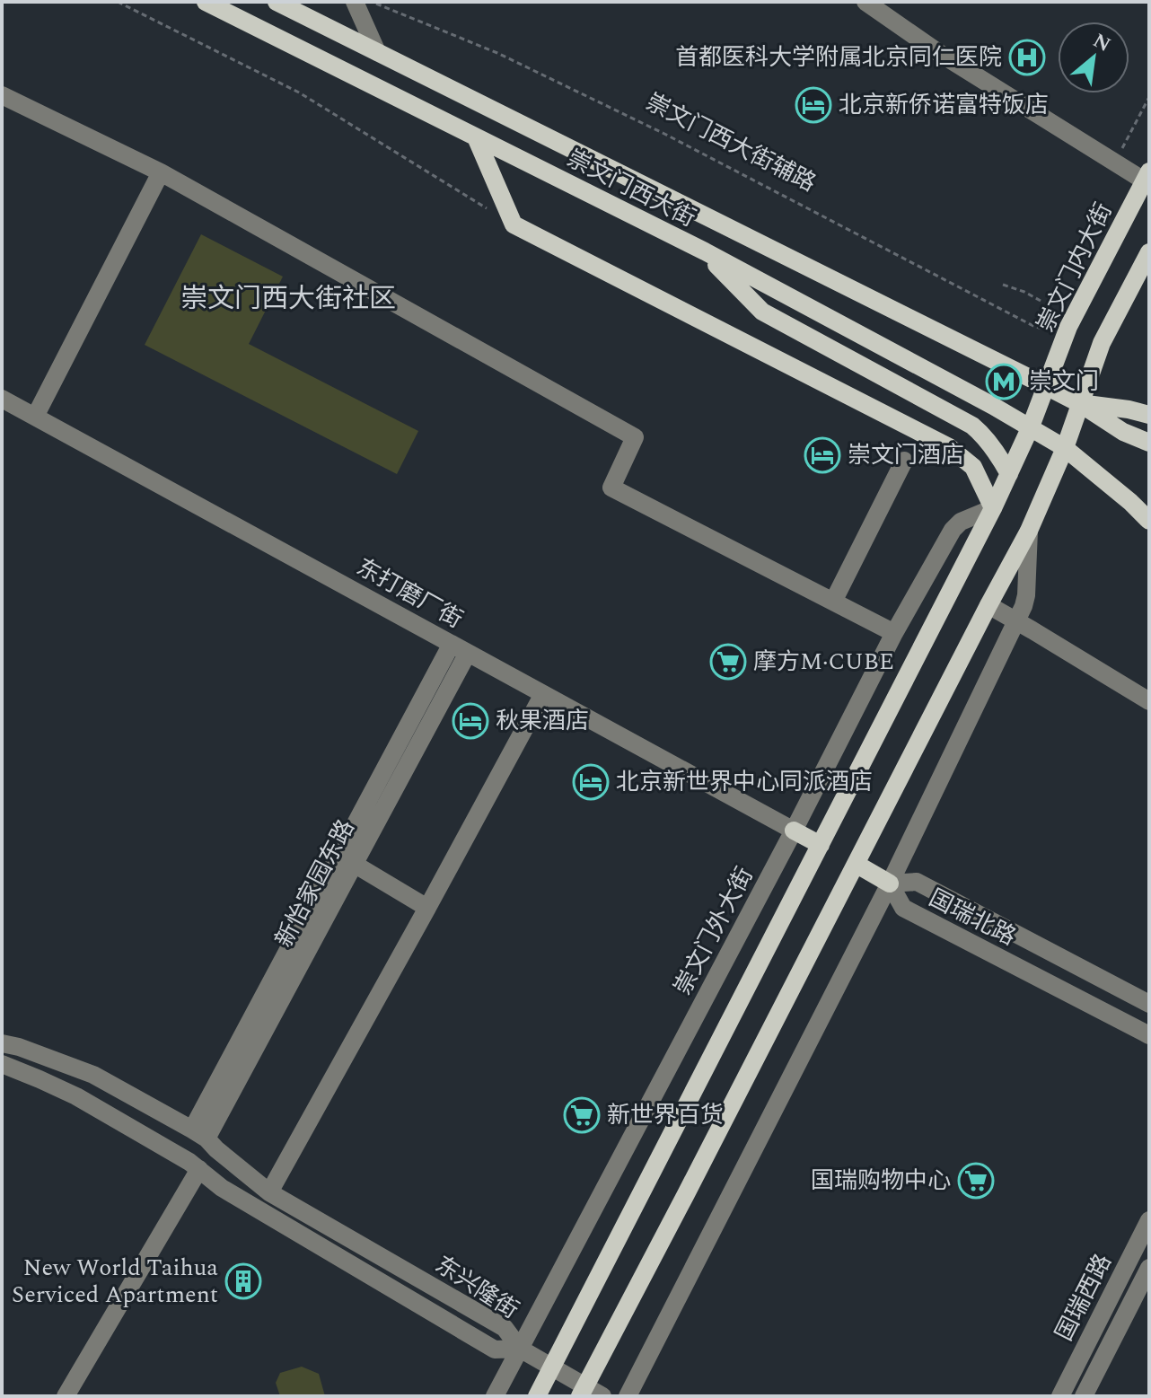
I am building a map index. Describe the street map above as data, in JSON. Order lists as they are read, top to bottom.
{
  "streets": {
    "main road": ["崇文门西大街", "崇文门内大街"],
    "street": [
      "东打磨厂街",
      "新怡家园东路",
      "国瑞北路",
      "崇文门外大街",
      "东兴隆街",
      "国瑞西路"
    ],
    "path": ["崇文门西大街辅路"]
  },
  "crossings": [
    ["崇文门西大街辅路", "崇文门内大街"],
    ["崇文门西大街", "崇文门内大街"],
    ["东打磨厂街", "新怡家园东路"],
    ["东打磨厂街", "崇文门外大街"],
    ["新怡家园东路", "东兴隆街"],
    ["崇文门外大街", "东兴隆街"]
  ],
  "districts": ["崇文门西大街社区"],
  "places": {
    "hospital": ["首都医科大学附属北京同仁医院"],
    "hotel": [
      "北京新侨诺富特饭店",
      "崇文门酒店",
      "秋果酒店",
      "北京新世界中心同派酒店"
    ],
    "metro station": ["崇文门"],
    "supermarket": ["摩方M·CUBE", "新世界百货", "国瑞购物中心"],
    "building": ["New World Taihua Serviced Apartment"]
  },
  "north": "top right"
}
